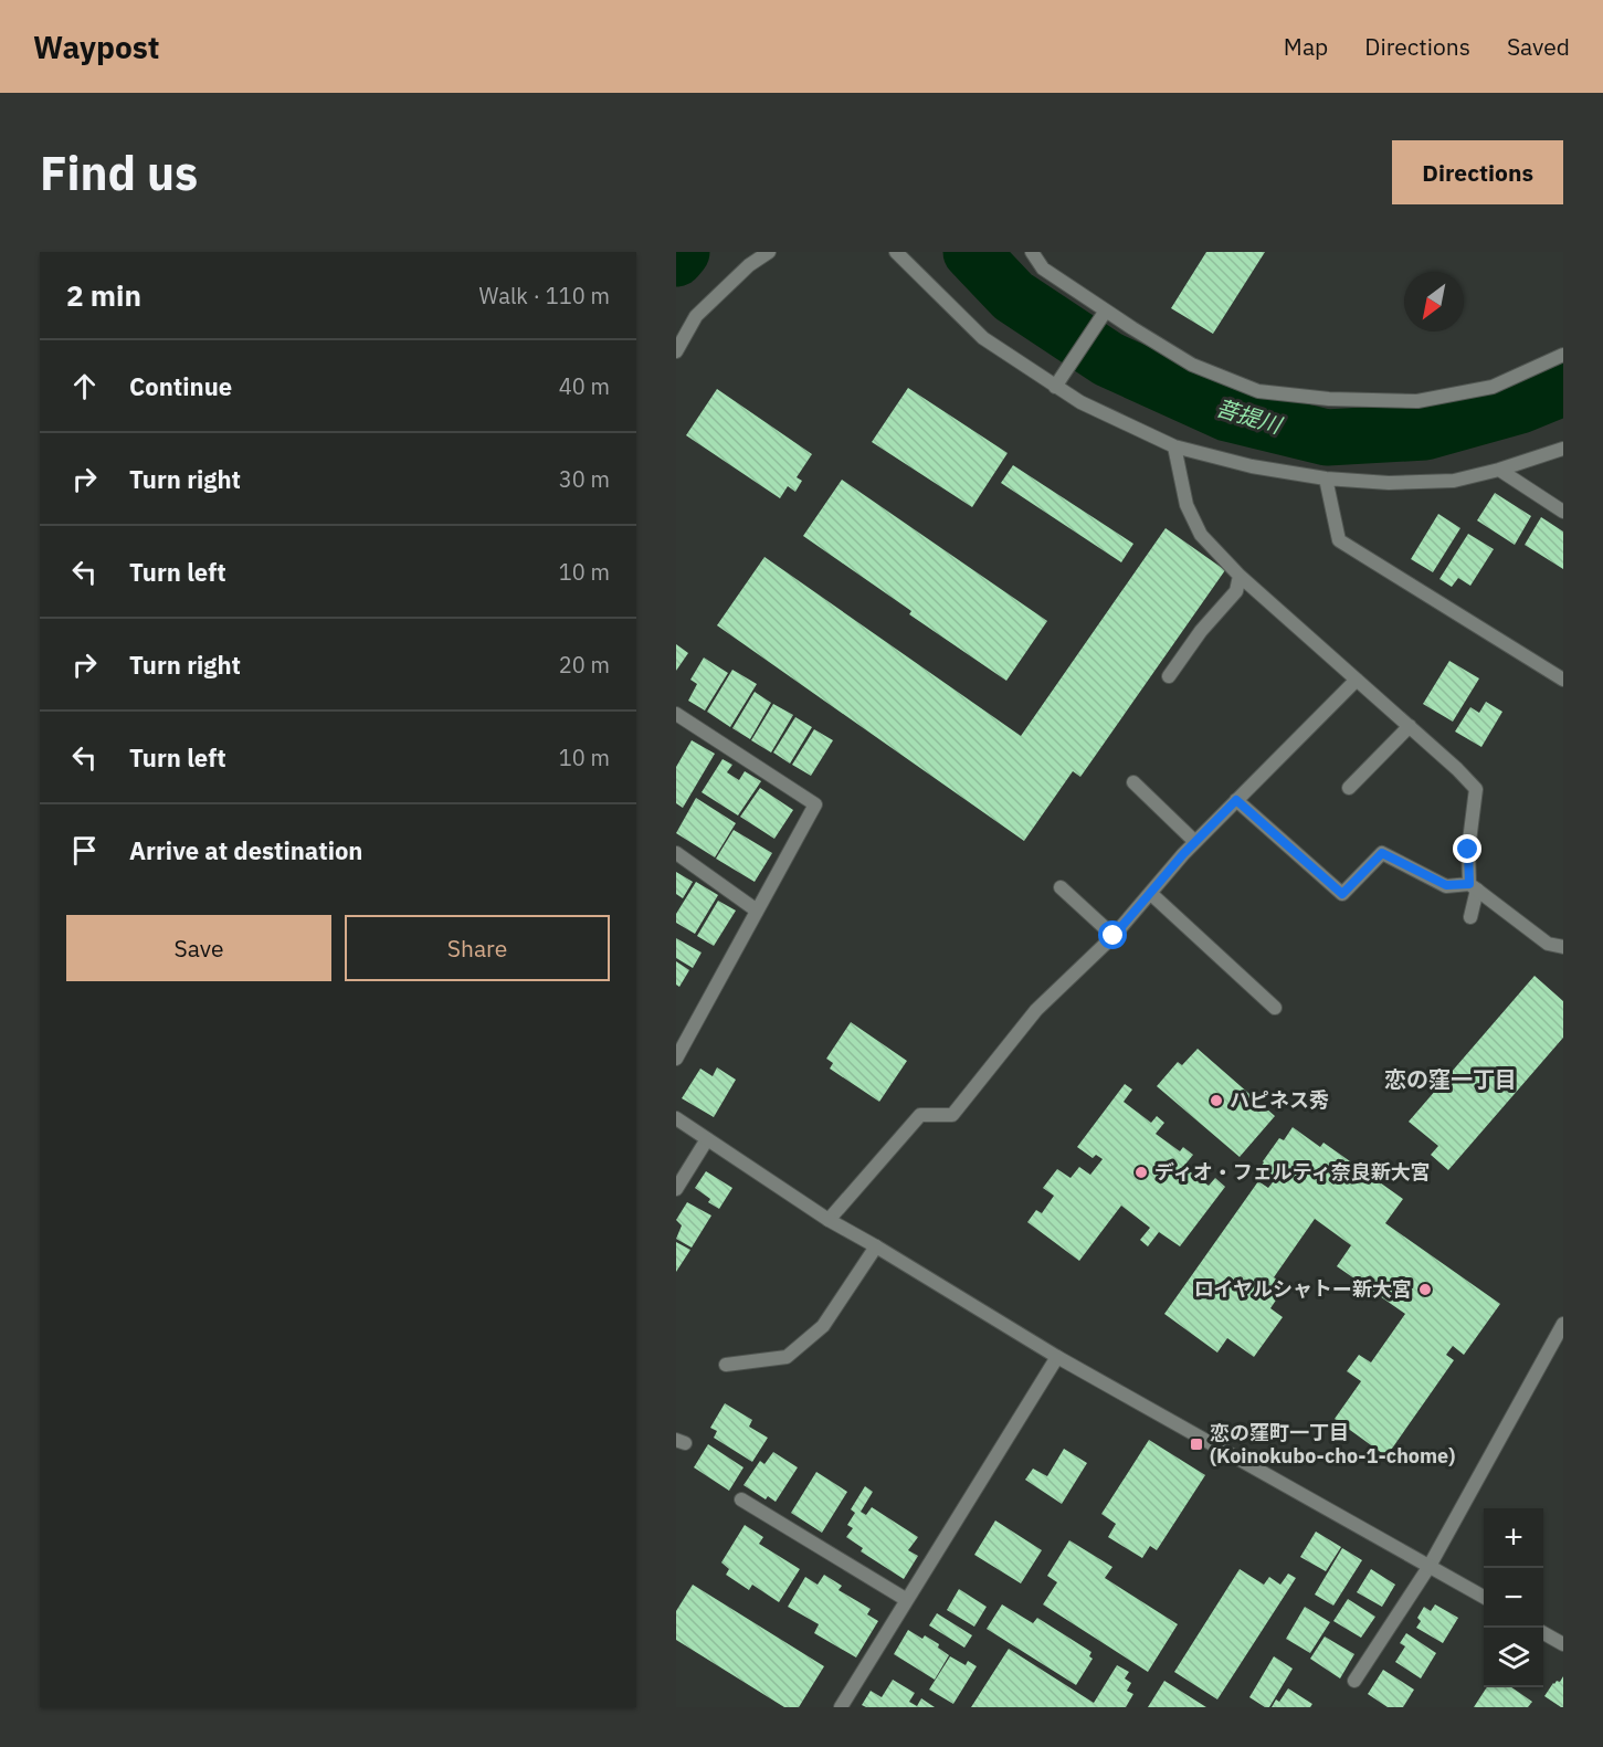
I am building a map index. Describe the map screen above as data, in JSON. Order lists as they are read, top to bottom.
{
  "districts": ["恋の窪一丁目"],
  "water": ["菩提川"],
  "places": {
    "other": ["ハピネス秀", "ディオ・フェルティ奈良新大宮", "ロイヤルシャトー新大宮"],
    "transit": ["恋の窪町一丁目 (Koinokubo-cho-1-chome)"]
  },
  "north": "bottom left",
  "page": {
    "header": "Waypost",
    "nav": ["Map", "Directions", "Saved"],
    "buttons": [
      "Directions",
      ["Save", "Share"]
    ],
    "title": "Find us",
    "heading": ["2 min", "Walk · 110 m"],
    "list": [
      ["Continue", "40 m"],
      ["Turn right", "30 m"],
      ["Turn left", "10 m"],
      ["Turn right", "20 m"],
      ["Turn left", "10 m"],
      "Arrive at destination"
    ],
    "map_buttons": ["+", "−"]
  }
}
